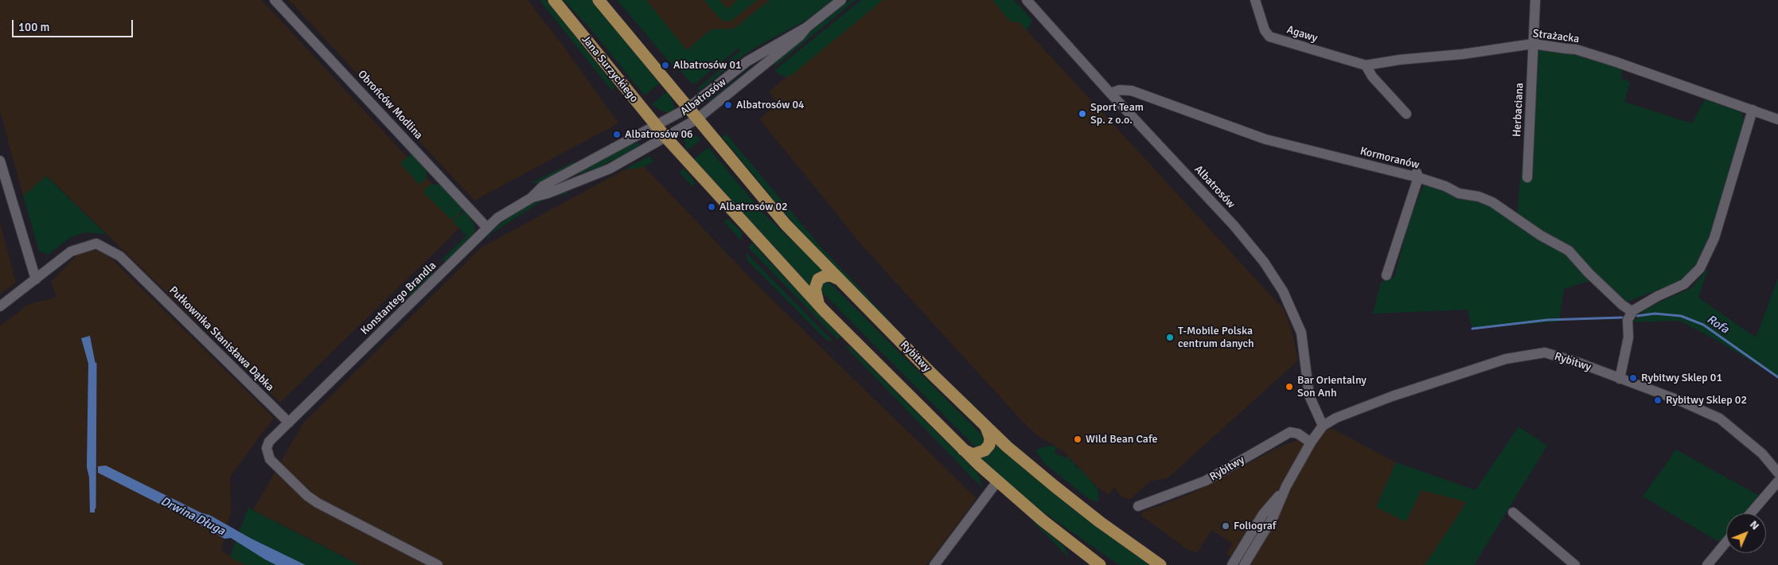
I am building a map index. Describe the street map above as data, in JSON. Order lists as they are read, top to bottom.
{
  "streets": {
    "main road": ["Jana Surzyckiego", "Rybitwy"],
    "street": [
      "Agawy",
      "Strażacka",
      "Albatrosów",
      "Obrońców Modlina",
      "Herbaciana",
      "Kormoranów",
      "Konstantego Brandla",
      "Pułkownika Stanisława Dąbka"
    ]
  },
  "crossings": [
    ["Agawy", "Strażacka"],
    ["Strażacka", "Herbaciana"],
    ["Jana Surzyckiego", "Albatrosów"],
    ["Jana Surzyckiego", "Konstantego Brandla"],
    ["Albatrosów", "Kormoranów"],
    ["Albatrosów", "Konstantego Brandla"],
    ["Albatrosów", "Rybitwy"],
    ["Obrońców Modlina", "Konstantego Brandla"],
    ["Konstantego Brandla", "Pułkownika Stanisława Dąbka"]
  ],
  "water": ["Rofa", "Drwina Długa"],
  "places": [
    "Albatrosów 01",
    "Albatrosów 04",
    "Sport Team Sp. z o.o.",
    "Albatrosów 06",
    "Albatrosów 02",
    "T‑Mobile Polska centrum danych",
    "Rybitwy Sklep 01",
    "Bar Orientalny Son Anh",
    "Rybitwy Sklep 02",
    "Wild Bean Cafe",
    "Foliograf"
  ],
  "scale_bar": "100 m",
  "north": "top right"
}
